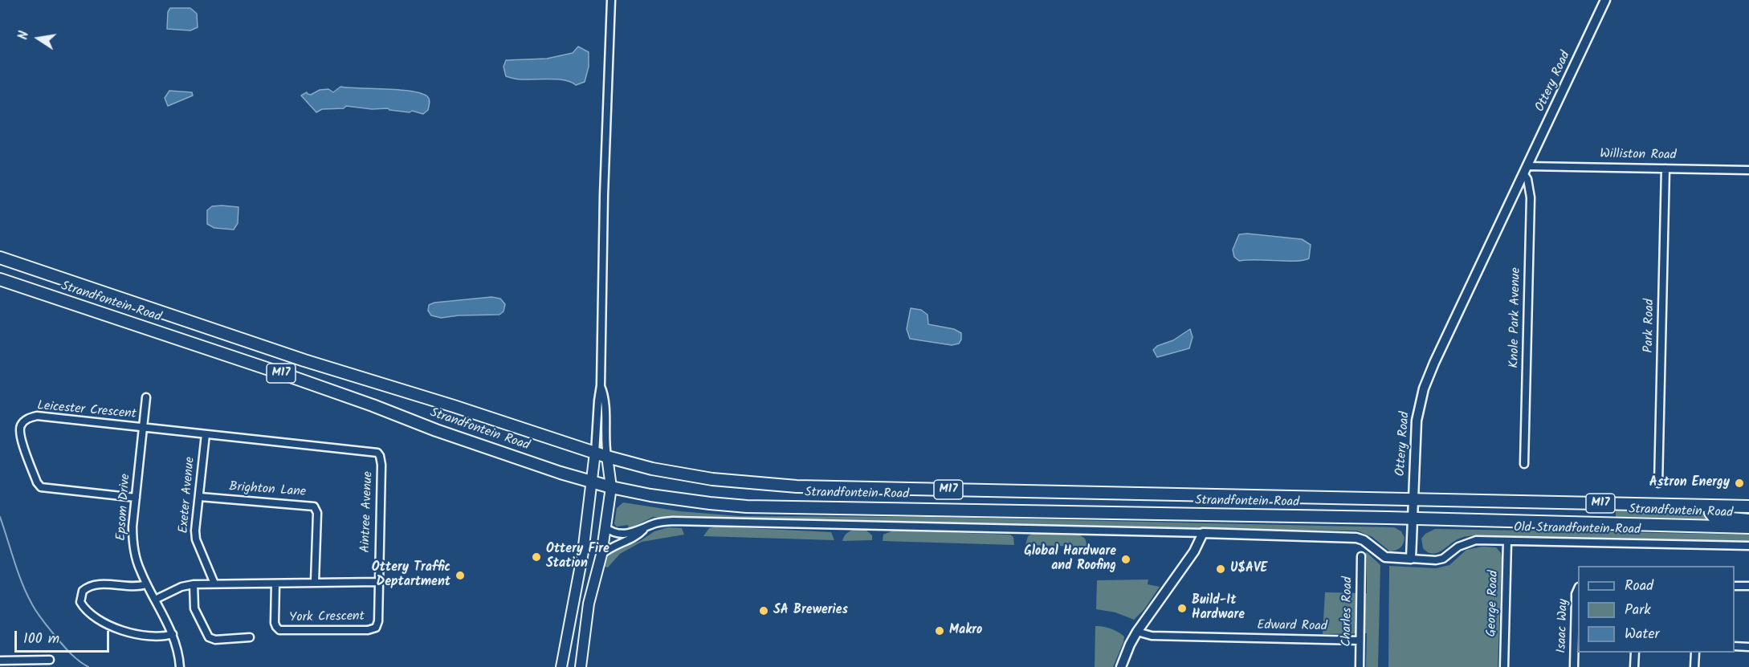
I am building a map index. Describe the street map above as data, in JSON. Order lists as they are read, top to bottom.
{
  "streets": {
    "main road": ["Strandfontein Road", "M17"],
    "street": [
      "Ottery Road",
      "Williston Road",
      "Knole Park Avenue",
      "Park Road",
      "Leicester Crescent",
      "Brighton Lane",
      "Exeter Avenue",
      "Epsom Drive",
      "Aintree Avenue",
      "Old Strandfontein Road",
      "George Road",
      "Charles Road",
      "York Crescent",
      "Isaac Way",
      "Edward Road"
    ]
  },
  "crossings": [
    ["Ottery Road", "Williston Road"],
    ["Ottery Road", "Strandfontein Road"],
    ["Ottery Road", "Knole Park Avenue"],
    ["Ottery Road", "Old Strandfontein Road"],
    ["Williston Road", "Knole Park Avenue"],
    ["Williston Road", "Park Road"],
    ["Leicester Crescent", "Epsom Drive"],
    ["Leicester Crescent", "Aintree Avenue"],
    ["Brighton Lane", "Exeter Avenue"],
    ["Exeter Avenue", "Aintree Avenue"],
    ["Epsom Drive", "Aintree Avenue"],
    ["Aintree Avenue", "York Crescent"],
    ["Old Strandfontein Road", "George Road"],
    ["Charles Road", "Edward Road"]
  ],
  "places": [
    "Astron Energy",
    "Ottery Fire Station",
    "Global Hardware and Roofing",
    "U$AVE",
    "Ottery Traffic Deptartment",
    "Build-It Hardware",
    "SA Breweries",
    "Makro"
  ],
  "legend": ["Road", "Park", "Water"],
  "scale_bar": "100 m",
  "north": "left"
}
